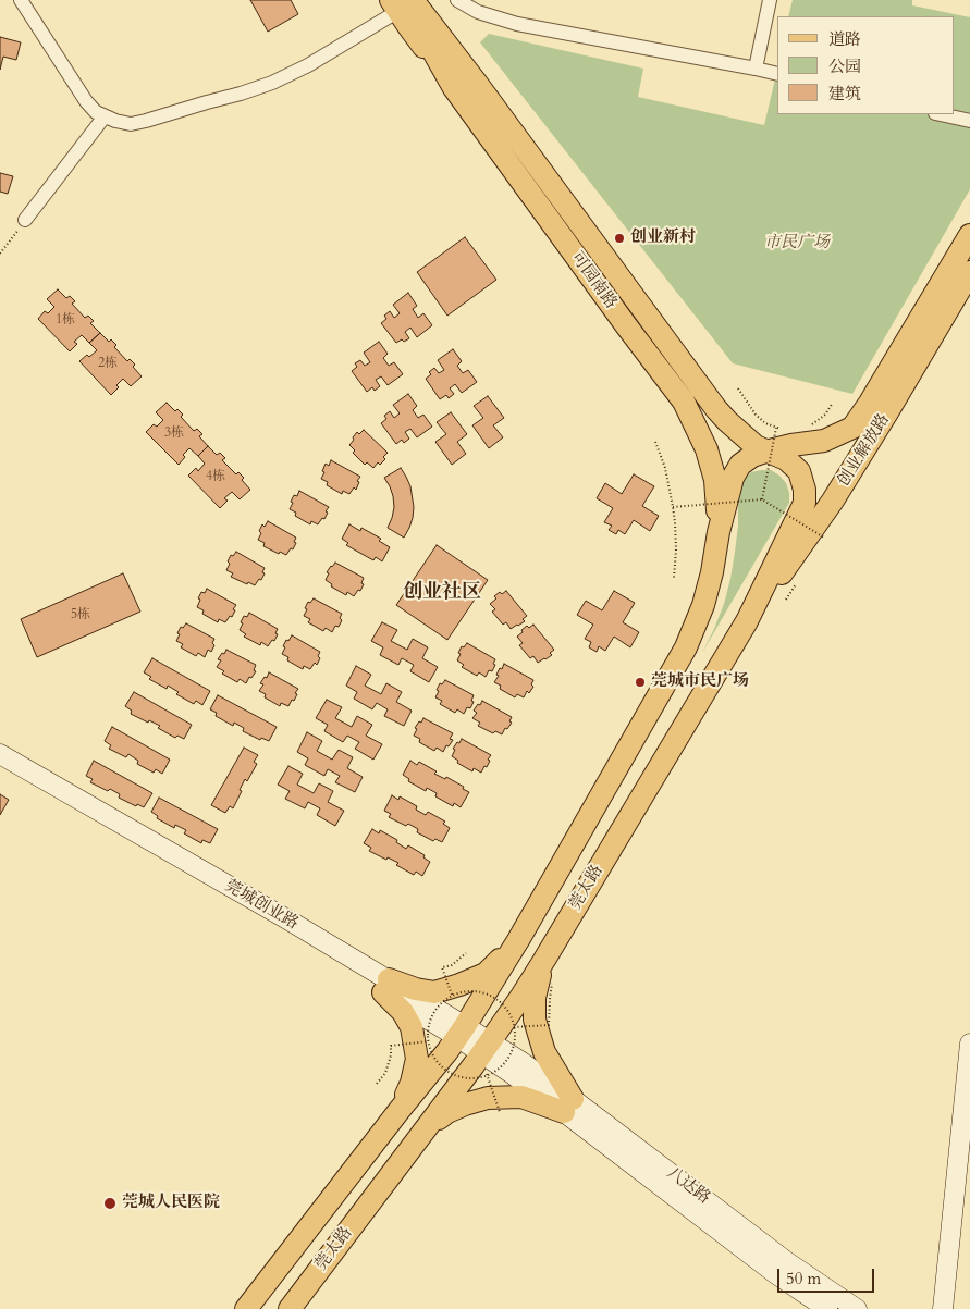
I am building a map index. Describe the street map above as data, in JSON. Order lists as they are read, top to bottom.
{
  "streets": {
    "main road": ["可园南路", "创业解放路", "莞太路"],
    "street": ["莞城创业路", "八达路"]
  },
  "crossings": [
    ["可园南路", "创业解放路"],
    ["可园南路", "莞太路"],
    ["创业解放路", "莞太路"],
    ["莞太路", "莞城创业路"],
    ["莞城创业路", "八达路"]
  ],
  "districts": ["创业社区"],
  "parks": ["市民广场"],
  "places": ["创业新村", "莞城市民广场", "莞城人民医院"],
  "house_numbers": [
    "1栋",
    "2栋",
    "3栋",
    "4栋",
    "5栋"
  ],
  "legend": ["道路", "公园", "建筑"],
  "scale_bar": "50 m"
}
